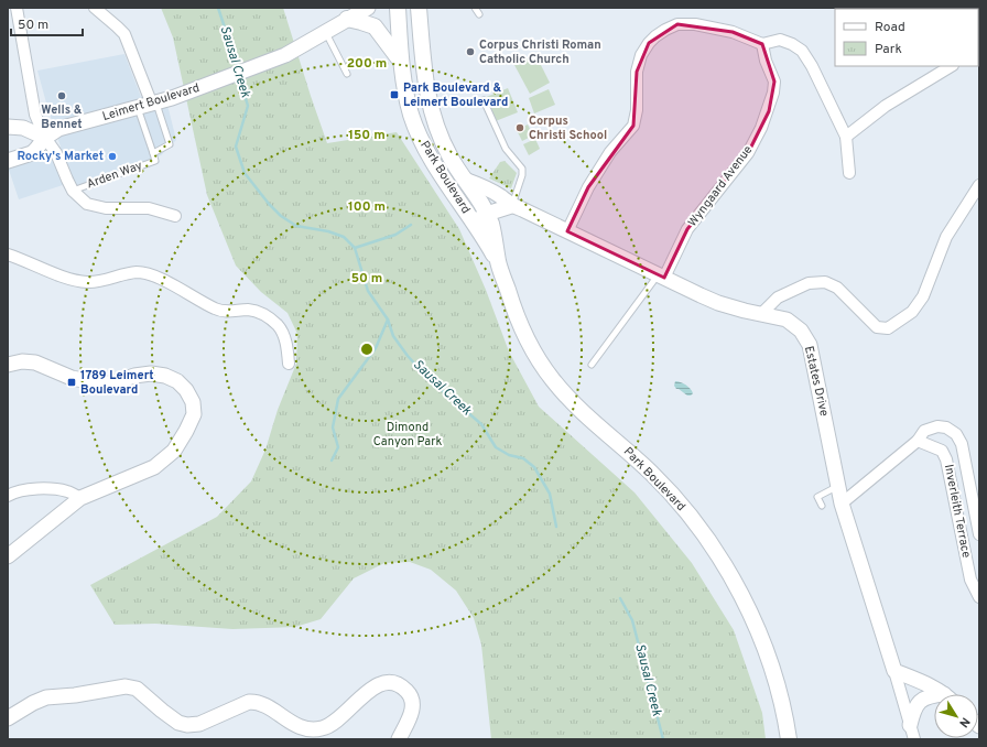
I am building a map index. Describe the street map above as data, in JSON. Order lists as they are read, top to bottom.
{
  "streets": {
    "main road": ["Park Boulevard"],
    "street": [
      "Leimert Boulevard",
      "Wyngaard Avenue",
      "Estates Drive",
      "Inverleith Terrace"
    ],
    "lane": ["Arden Way"]
  },
  "crossings": [
    ["Park Boulevard", "Estates Drive"],
    ["Wyngaard Avenue", "Estates Drive"],
    ["Estates Drive", "Inverleith Terrace"]
  ],
  "water": ["Sausal Creek"],
  "parks": ["Dimond Canyon Park"],
  "places": {
    "other": [
      "Corpus Christi Roman Catholic Church",
      "Wells & Bennet",
      "Corpus Christi School",
      "Rocky's Market"
    ],
    "transit": ["Park Boulevard & Leimert Boulevard", "1789 Leimert Boulevard"]
  },
  "legend": ["Road", "Park"],
  "scale_bar": "50 m",
  "north": "bottom right",
  "rings": [
    "200 m",
    "150 m",
    "100 m",
    "50 m"
  ]
}
